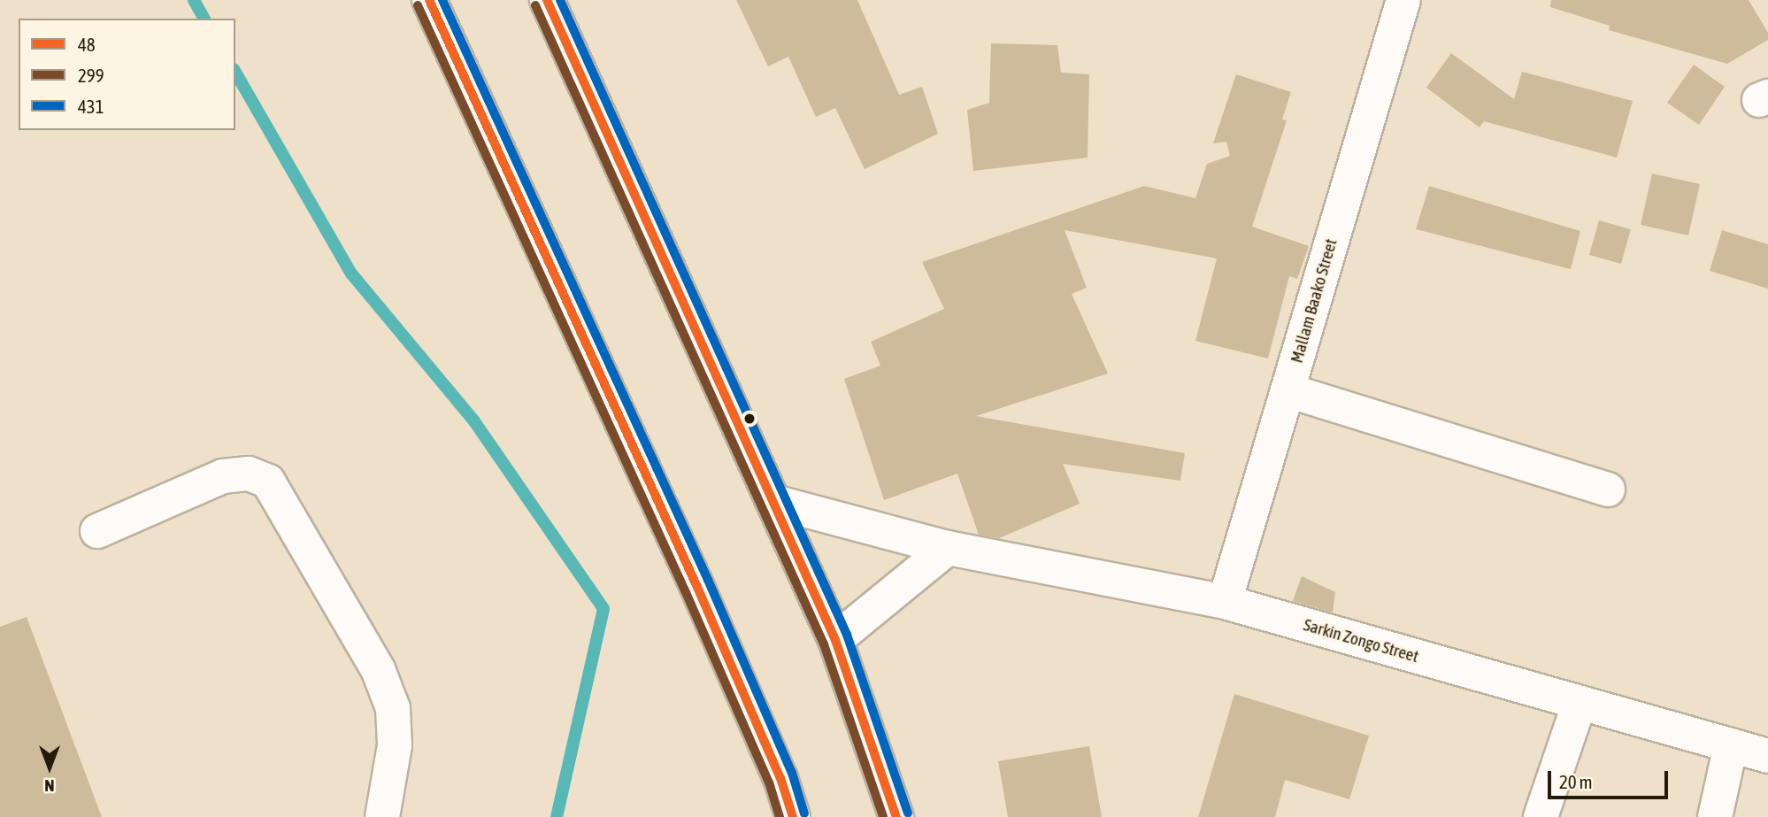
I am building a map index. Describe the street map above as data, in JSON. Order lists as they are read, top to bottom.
{
  "streets": {
    "street": ["Mallam Baako Street", "Sarkin Zongo Street"]
  },
  "crossings": [
    ["Mallam Baako Street", "Sarkin Zongo Street"]
  ],
  "lines": ["transit line 48", "transit line 431", "transit line 299"],
  "legend": ["48", "299", "431"],
  "scale_bar": "20 m",
  "north": "bottom"
}
